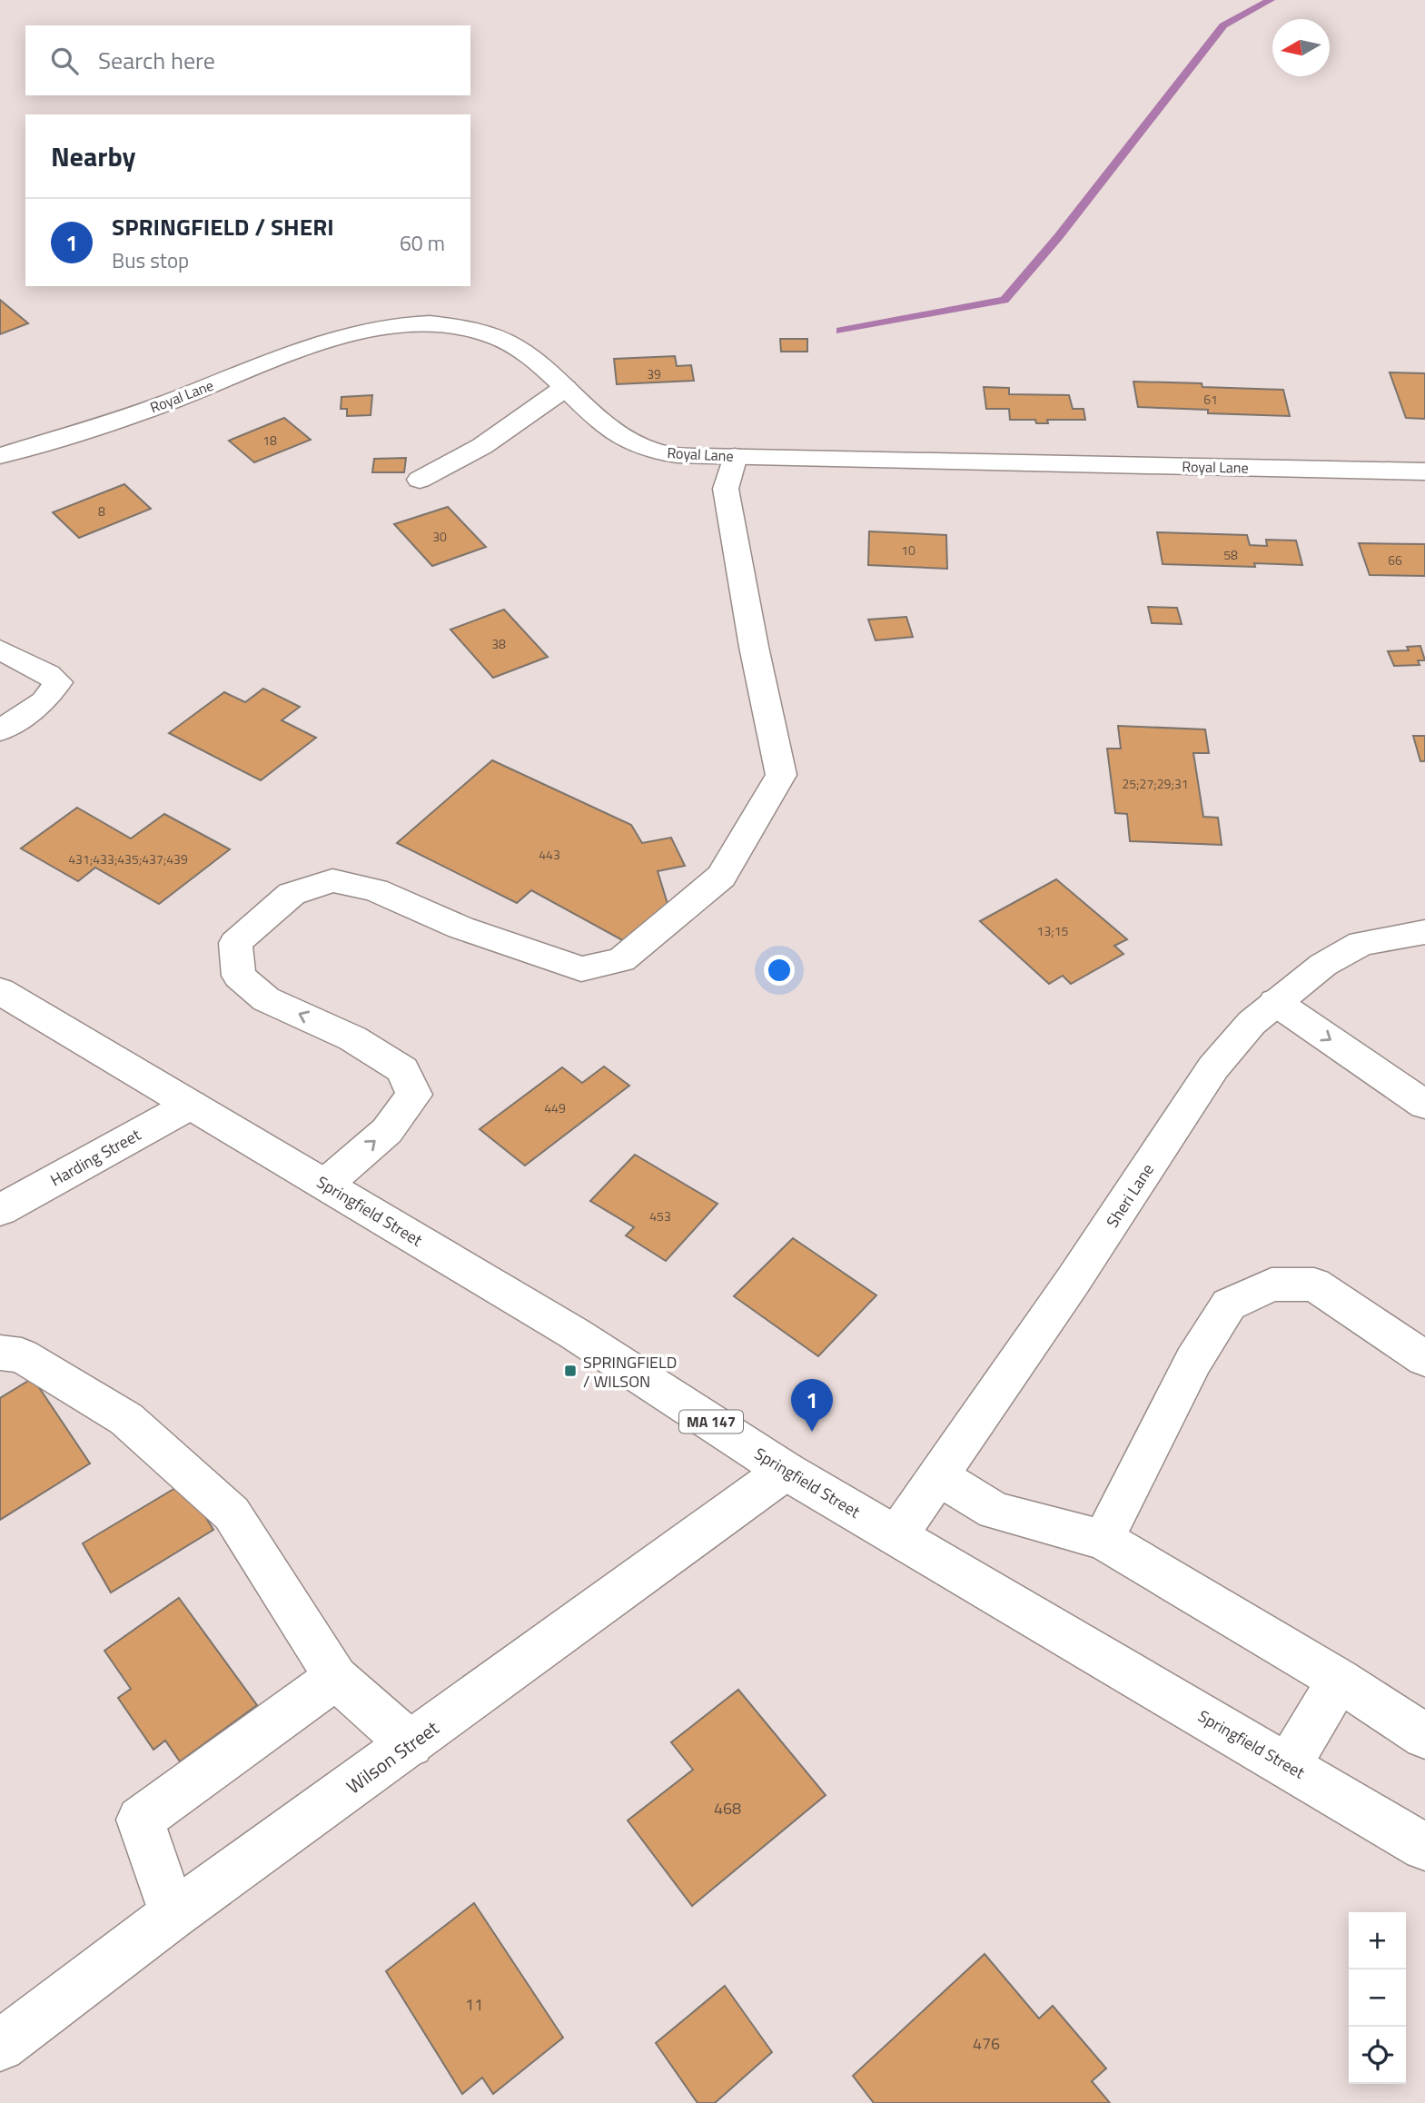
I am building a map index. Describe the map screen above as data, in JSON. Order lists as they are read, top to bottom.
{
  "streets": {
    "street": [
      "Royal Lane",
      "Harding Street",
      "Sheri Lane",
      "Springfield Street",
      "MA 147",
      "Wilson Street"
    ]
  },
  "crossings": [
    ["Harding Street", "Springfield Street"],
    ["Sheri Lane", "Springfield Street"],
    ["Springfield Street", "Wilson Street"]
  ],
  "places": {
    "transit": ["SPRINGFIELD / WILSON"]
  },
  "house_numbers": [
    "39",
    "61",
    "18",
    "8",
    "30",
    "10",
    "58",
    "66",
    "38",
    "25;27;29;31",
    "443",
    "431;433;435;437;439",
    "13;15",
    "449",
    "453",
    "468",
    "11",
    "476"
  ],
  "north": "left",
  "page": {
    "search": "Search here",
    "heading": "Nearby",
    "list": [
      {
        "mark": "1",
        "name": "SPRINGFIELD / SHERI",
        "note": "Bus stop",
        "value": "60 m"
      }
    ],
    "pins": "1",
    "map_buttons": ["+", "−"]
  }
}
